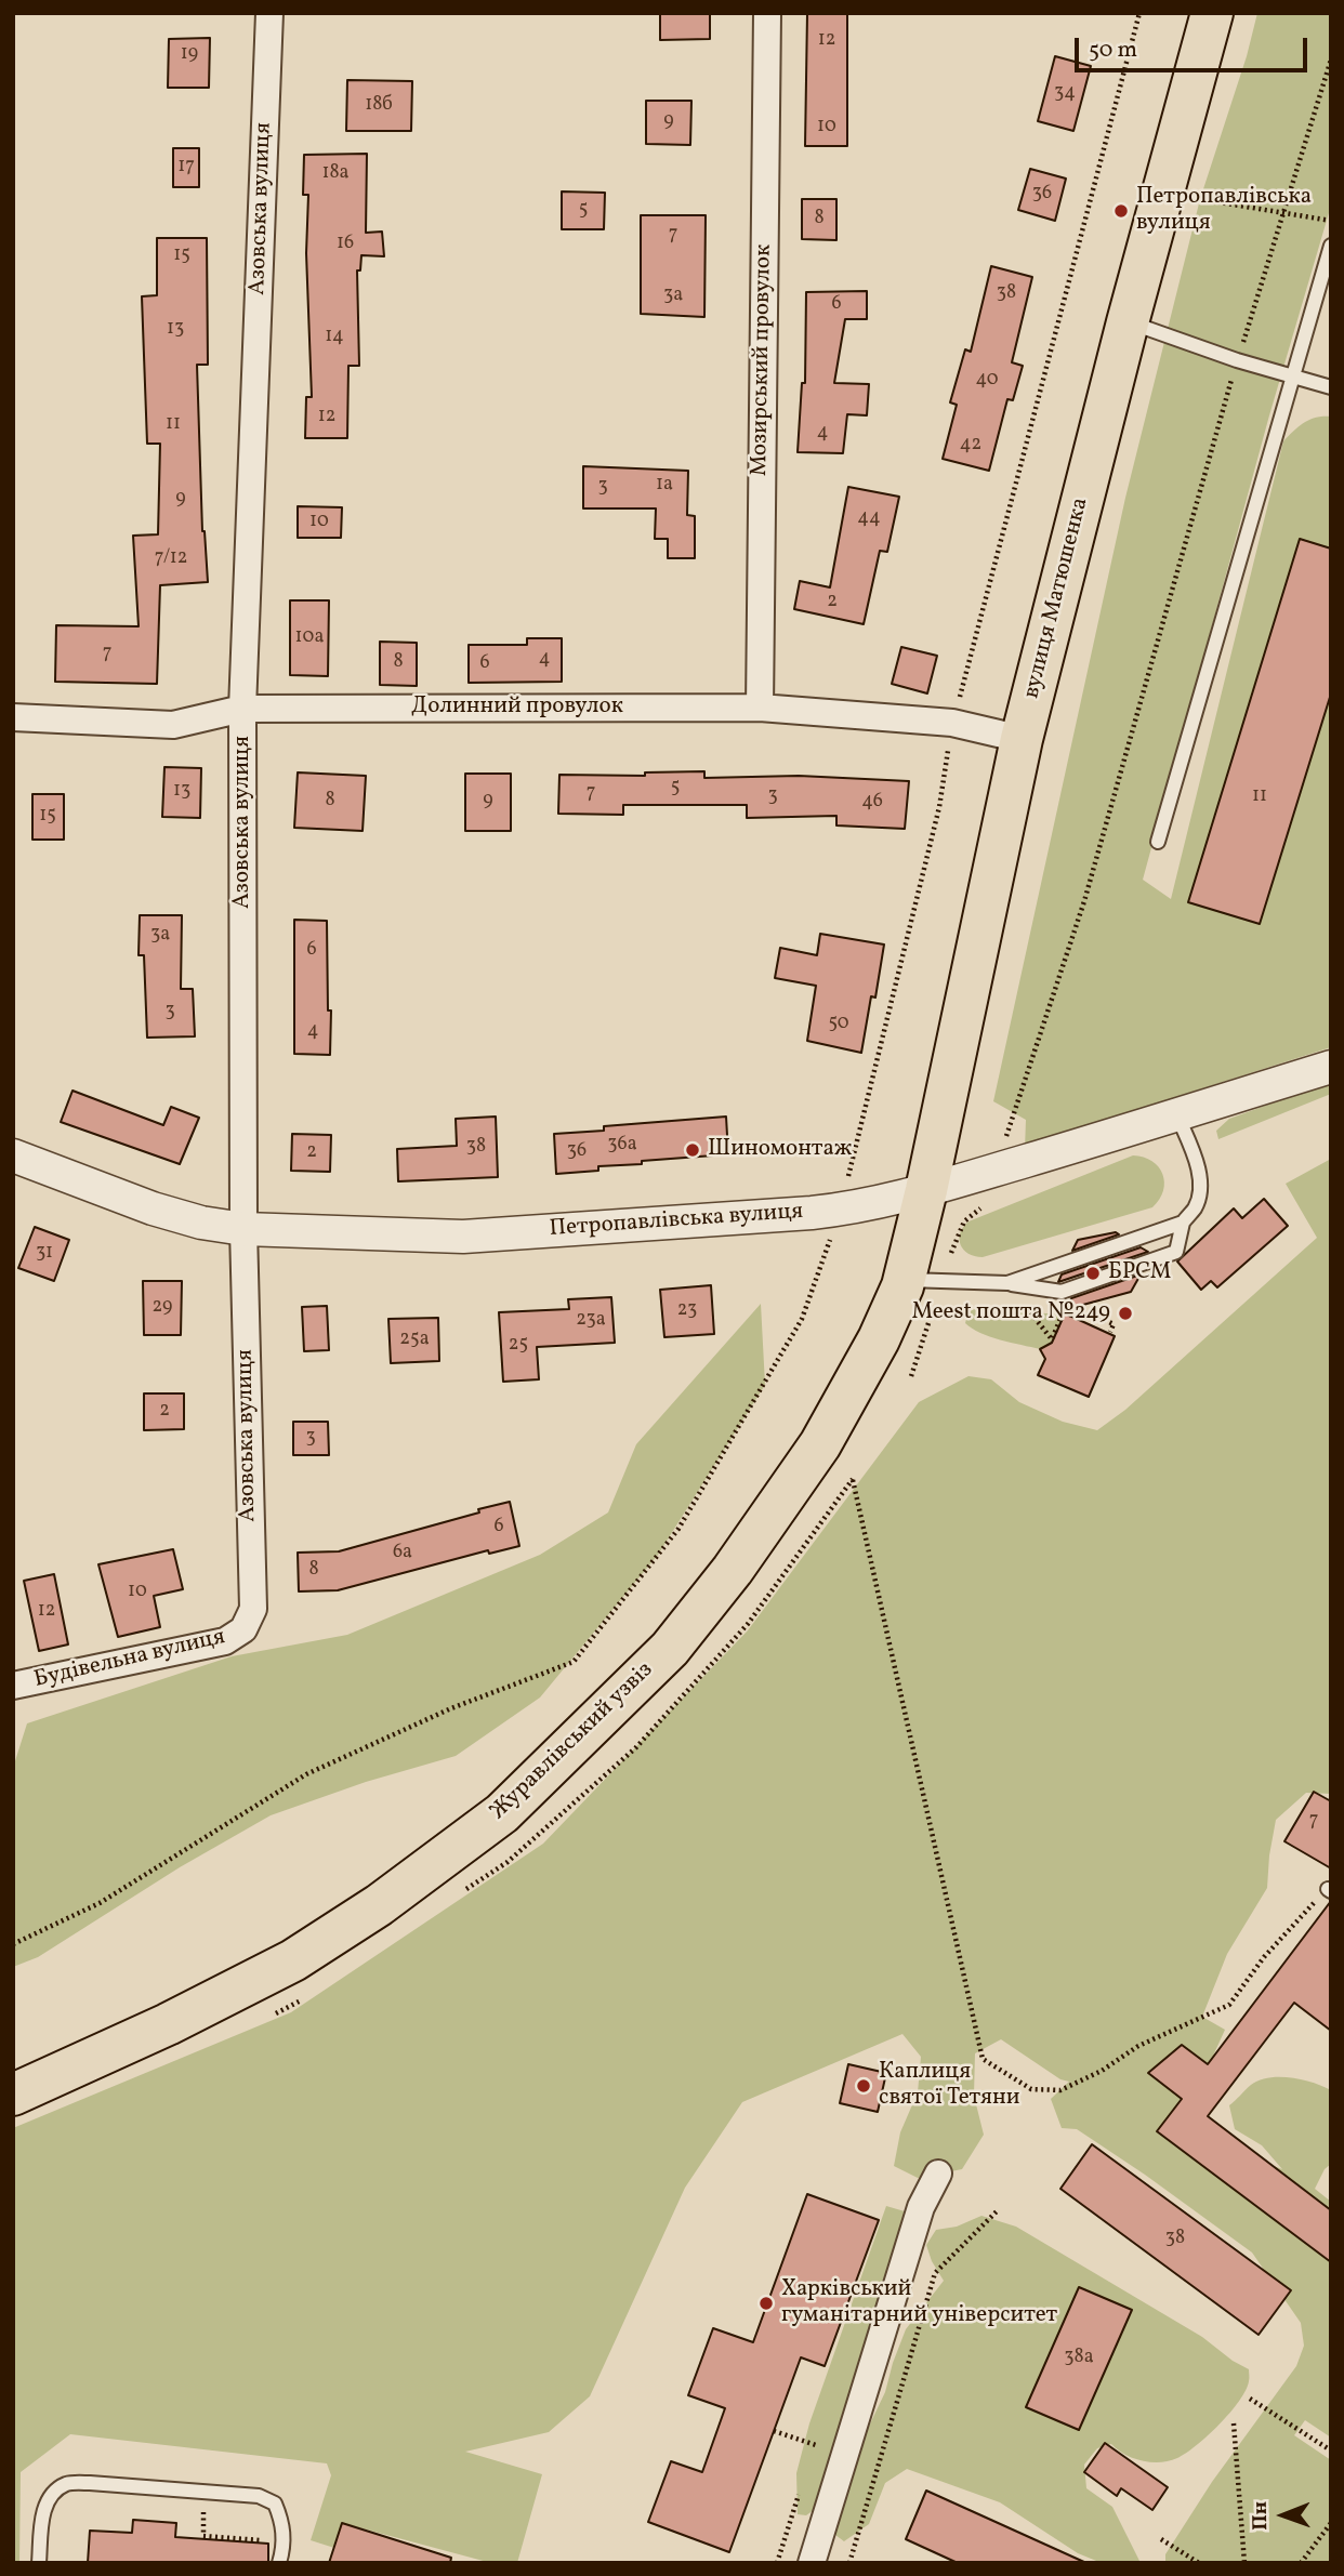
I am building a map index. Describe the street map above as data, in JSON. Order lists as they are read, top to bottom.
{
  "streets": {
    "main road": ["вулиця Матюшенка", "Журавлівський узвіз"],
    "street": [
      "Азовська вулиця",
      "Мозирський провулок",
      "Долинний провулок",
      "Петропавлівська вулиця",
      "Будівельна вулиця"
    ]
  },
  "crossings": [
    ["Азовська вулиця", "Долинний провулок"],
    ["Азовська вулиця", "Петропавлівська вулиця"],
    ["Азовська вулиця", "Будівельна вулиця"],
    ["Мозирський провулок", "Долинний провулок"],
    ["вулиця Матюшенка", "Долинний провулок"],
    ["вулиця Матюшенка", "Петропавлівська вулиця"],
    ["вулиця Матюшенка", "Журавлівський узвіз"],
    ["Петропавлівська вулиця", "Журавлівський узвіз"]
  ],
  "places": [
    "Петропавлівська вулиця",
    "Шиномонтаж",
    "БРСМ",
    "Meest пошта №249",
    "Каплиця святої Тетяни",
    "Харківський гуманітарний університет"
  ],
  "house_numbers": [
    "12",
    "19",
    "34",
    "18б",
    "9",
    "10",
    "17",
    "18а",
    "36",
    "5",
    "8",
    "7",
    "16",
    "15",
    "38",
    "3а",
    "6",
    "13",
    "14",
    "40",
    "12",
    "11",
    "4",
    "42",
    "1а",
    "3",
    "9",
    "44",
    "10",
    "7/12",
    "2",
    "10а",
    "7",
    "4",
    "8",
    "6",
    "5",
    "13",
    "7",
    "3",
    "11",
    "8",
    "9",
    "46",
    "15",
    "3а",
    "6",
    "3",
    "50",
    "4",
    "36а",
    "38",
    "36",
    "2",
    "31",
    "29",
    "23",
    "23а",
    "25а",
    "25",
    "2",
    "3",
    "6",
    "6а",
    "8",
    "10",
    "12",
    "7",
    "38",
    "38а"
  ],
  "scale_bar": "50 m",
  "north": "left"
}
